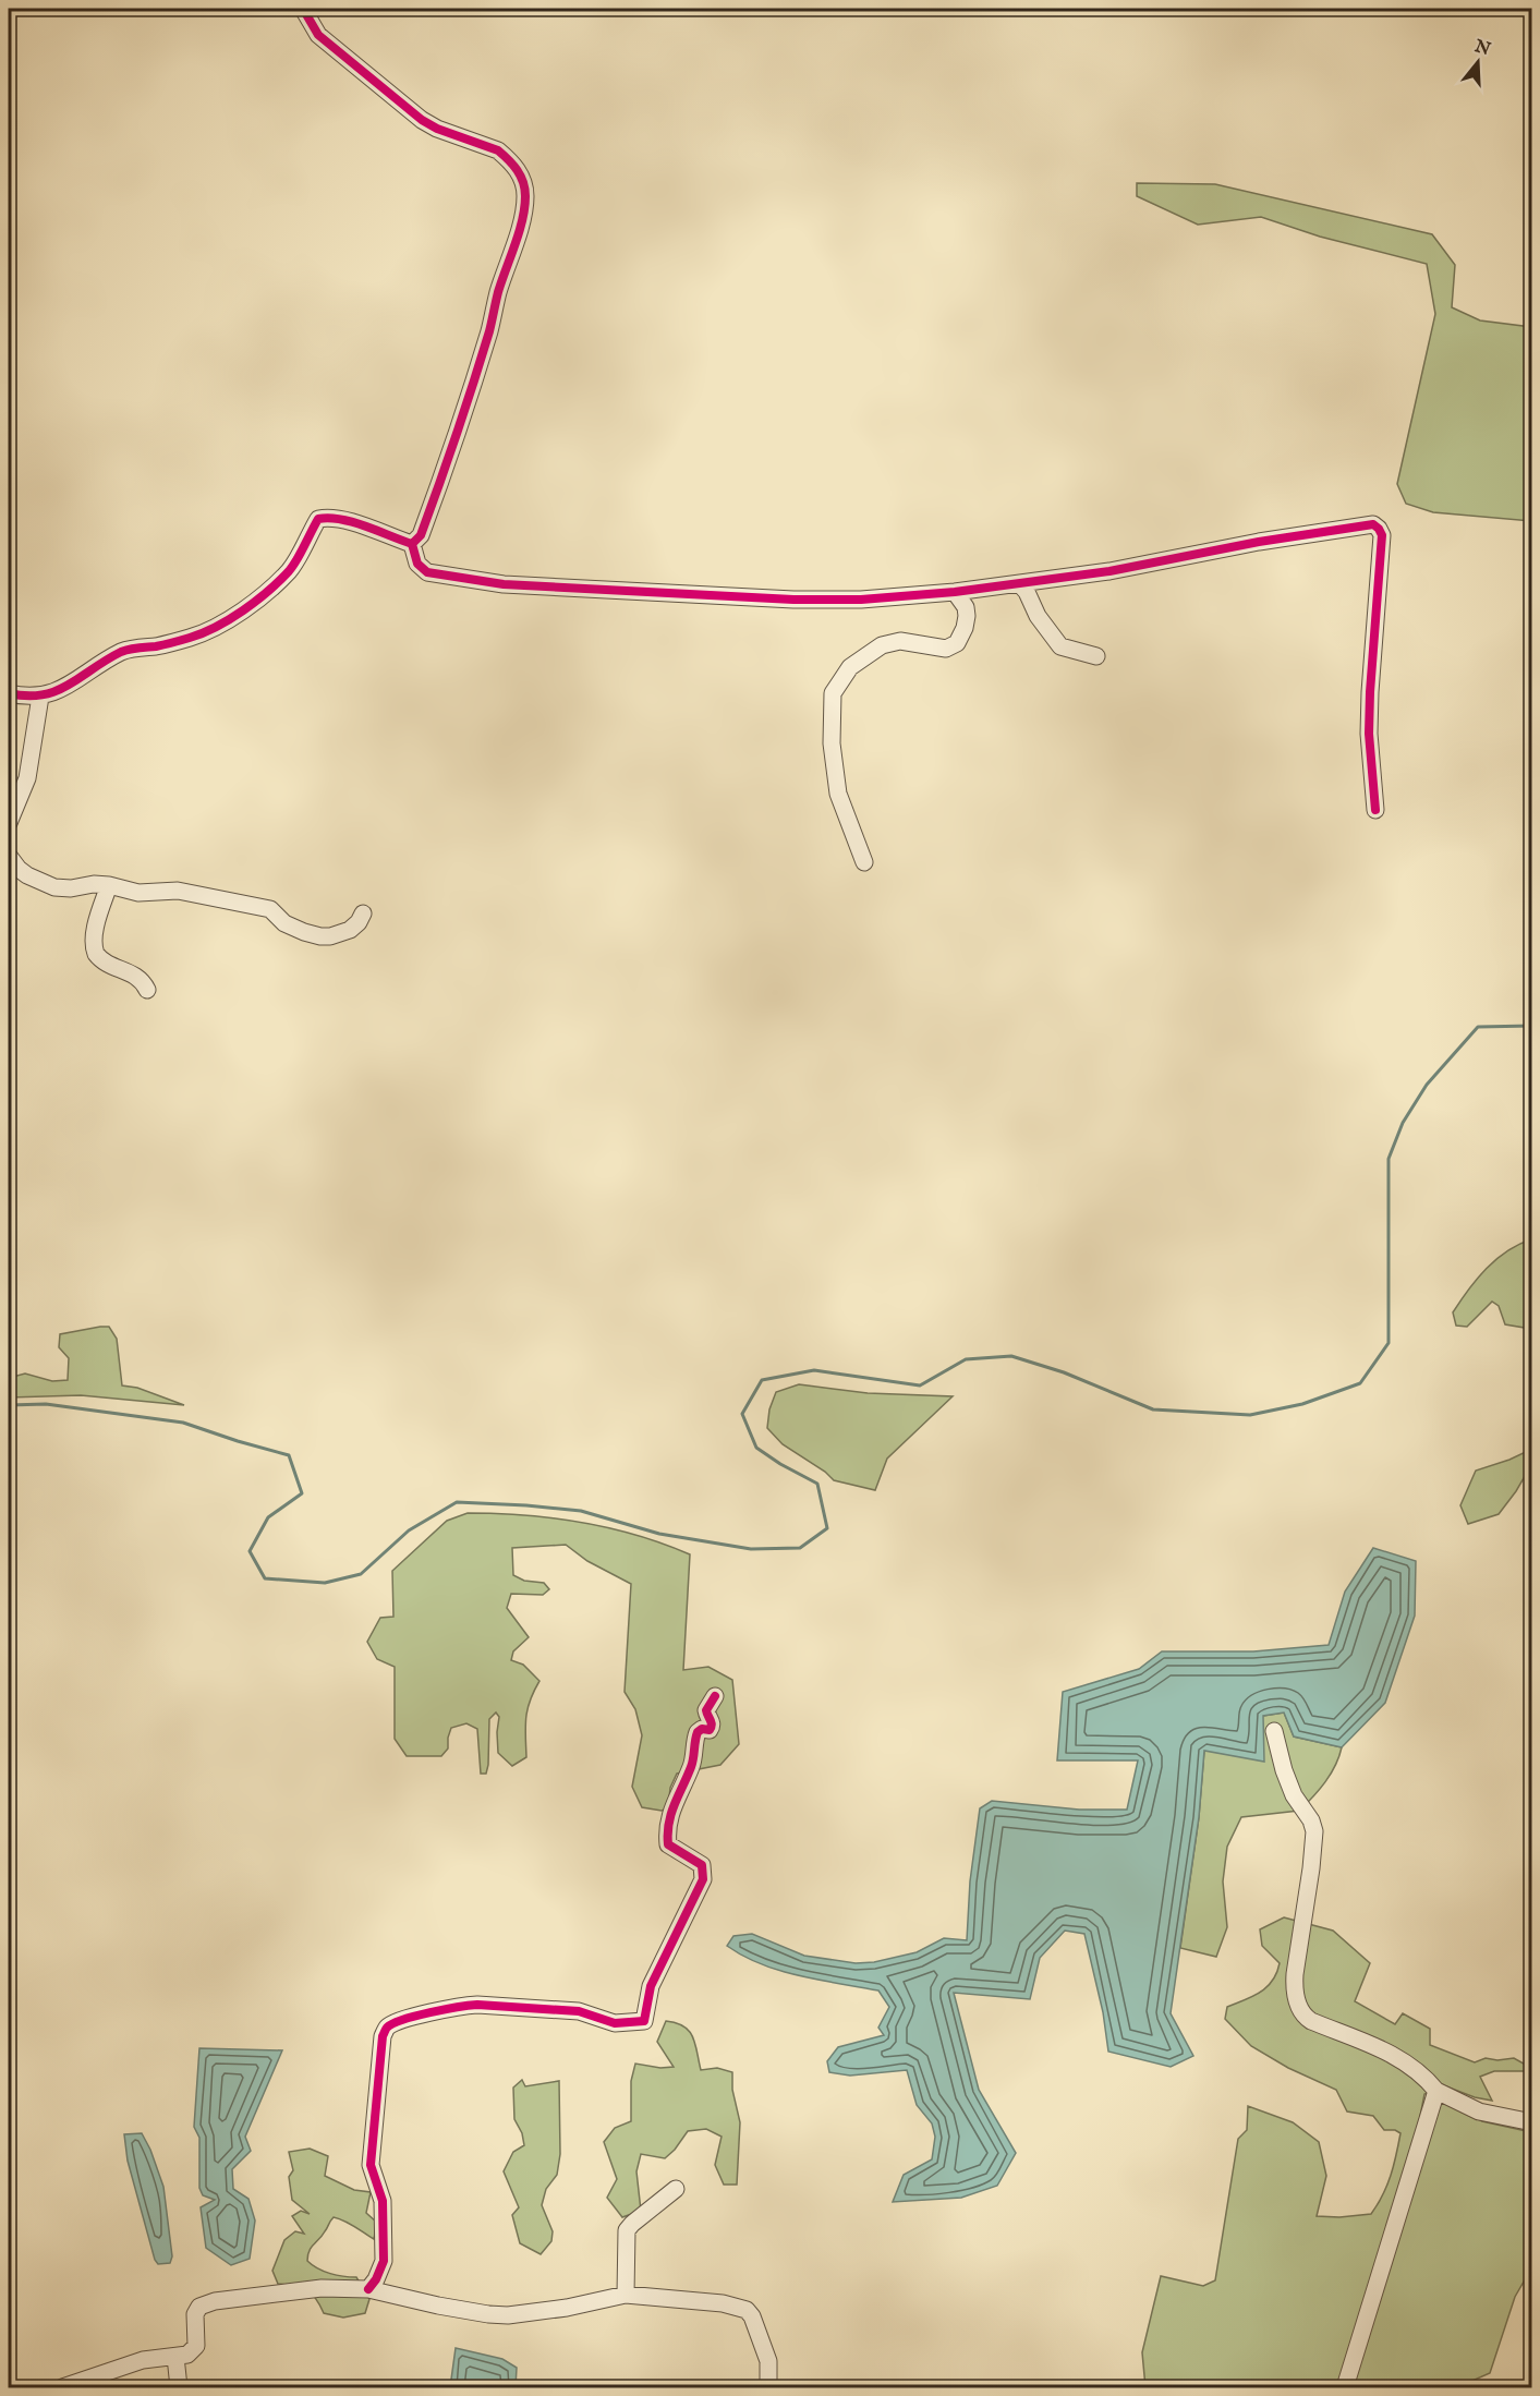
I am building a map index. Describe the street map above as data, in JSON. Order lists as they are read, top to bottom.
{
  "north": "top"
}
